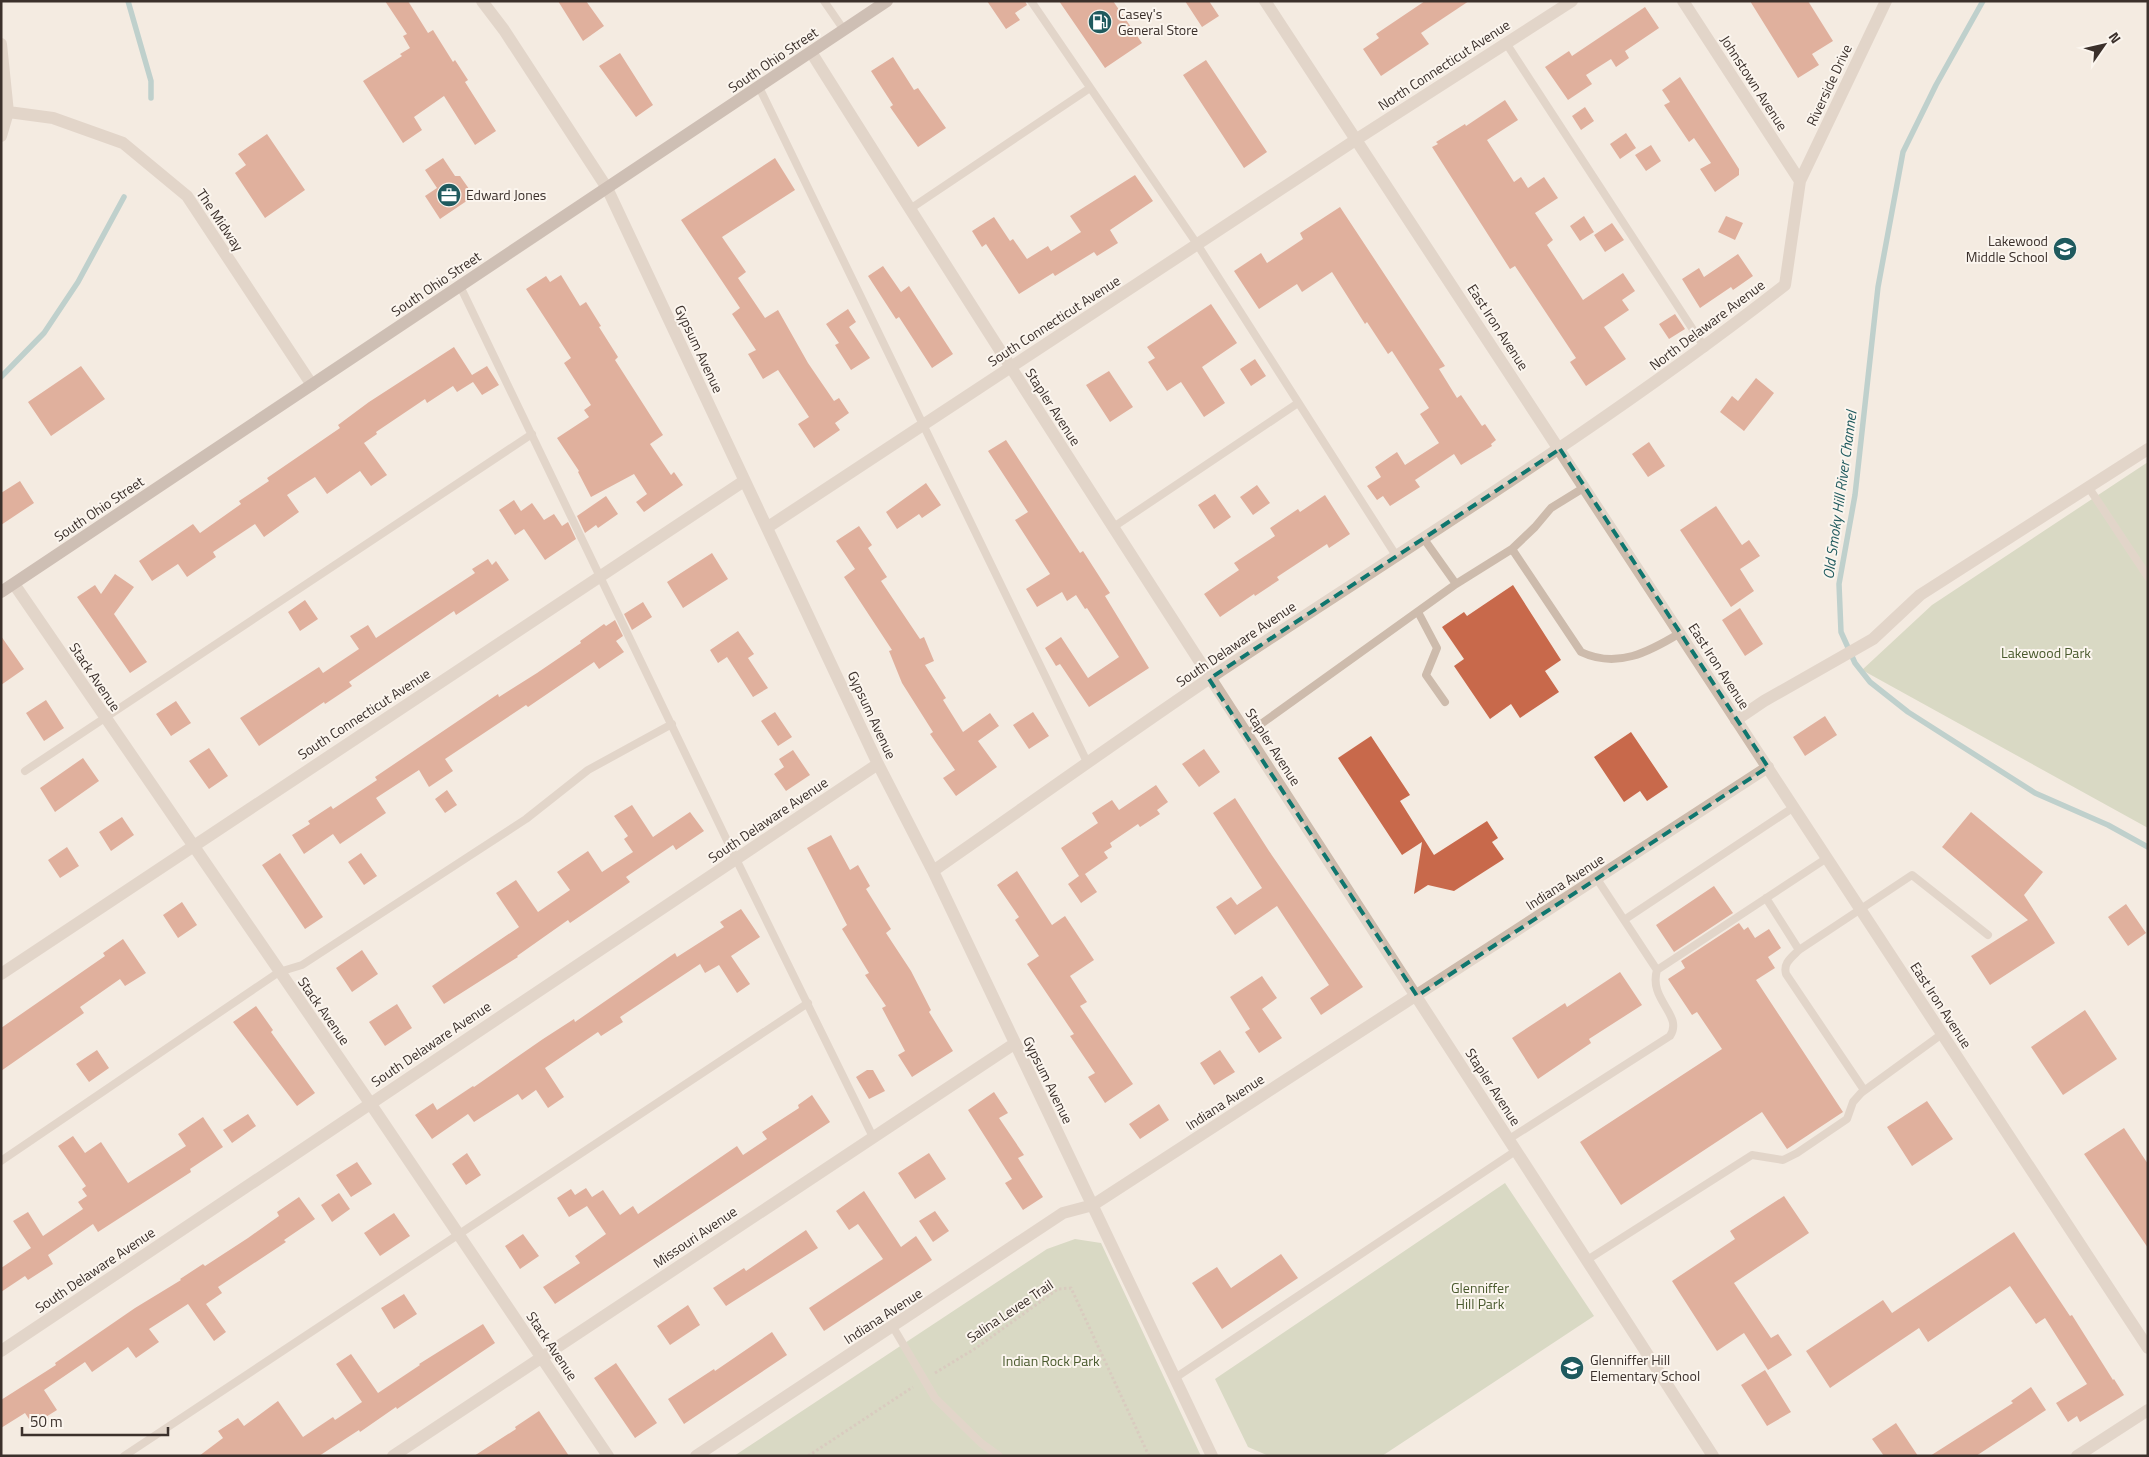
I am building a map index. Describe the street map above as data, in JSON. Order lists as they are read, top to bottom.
{
  "streets": {
    "main road": ["South Ohio Street"],
    "street": [
      "North Connecticut Avenue",
      "Johnstown Avenue",
      "Riverside Drive",
      "The Midway",
      "South Connecticut Avenue",
      "North Delaware Avenue",
      "East Iron Avenue",
      "Gypsum Avenue",
      "Stapler Avenue",
      "South Delaware Avenue",
      "Stack Avenue",
      "Indiana Avenue",
      "Missouri Avenue"
    ],
    "path": ["Salina Levee Trail"]
  },
  "crossings": [
    ["South Ohio Street", "The Midway"],
    ["South Ohio Street", "Gypsum Avenue"],
    ["South Ohio Street", "Stapler Avenue"],
    ["South Ohio Street", "Stack Avenue"],
    ["North Connecticut Avenue", "South Connecticut Avenue"],
    ["North Connecticut Avenue", "East Iron Avenue"],
    ["Johnstown Avenue", "Riverside Drive"],
    ["Johnstown Avenue", "North Delaware Avenue"],
    ["Riverside Drive", "North Delaware Avenue"],
    ["South Connecticut Avenue", "East Iron Avenue"],
    ["South Connecticut Avenue", "Gypsum Avenue"],
    ["South Connecticut Avenue", "Stapler Avenue"],
    ["South Connecticut Avenue", "Stack Avenue"],
    ["North Delaware Avenue", "East Iron Avenue"],
    ["North Delaware Avenue", "South Delaware Avenue"],
    ["East Iron Avenue", "South Delaware Avenue"],
    ["East Iron Avenue", "Indiana Avenue"],
    ["Gypsum Avenue", "South Delaware Avenue"],
    ["Gypsum Avenue", "Indiana Avenue"],
    ["Gypsum Avenue", "Missouri Avenue"],
    ["Stapler Avenue", "South Delaware Avenue"],
    ["Stapler Avenue", "Indiana Avenue"],
    ["South Delaware Avenue", "Stack Avenue"],
    ["Stack Avenue", "Missouri Avenue"]
  ],
  "water": ["Old Smoky Hill River Channel"],
  "parks": ["Lakewood Park", "Glenniffer Hill Park", "Indian Rock Park"],
  "places": {
    "fuel station": ["Casey's General Store"],
    "office": ["Edward Jones"],
    "school or university": ["Lakewood Middle School", "Glenniffer Hill Elementary School"]
  },
  "scale_bar": "50 m",
  "north": "top right"
}
